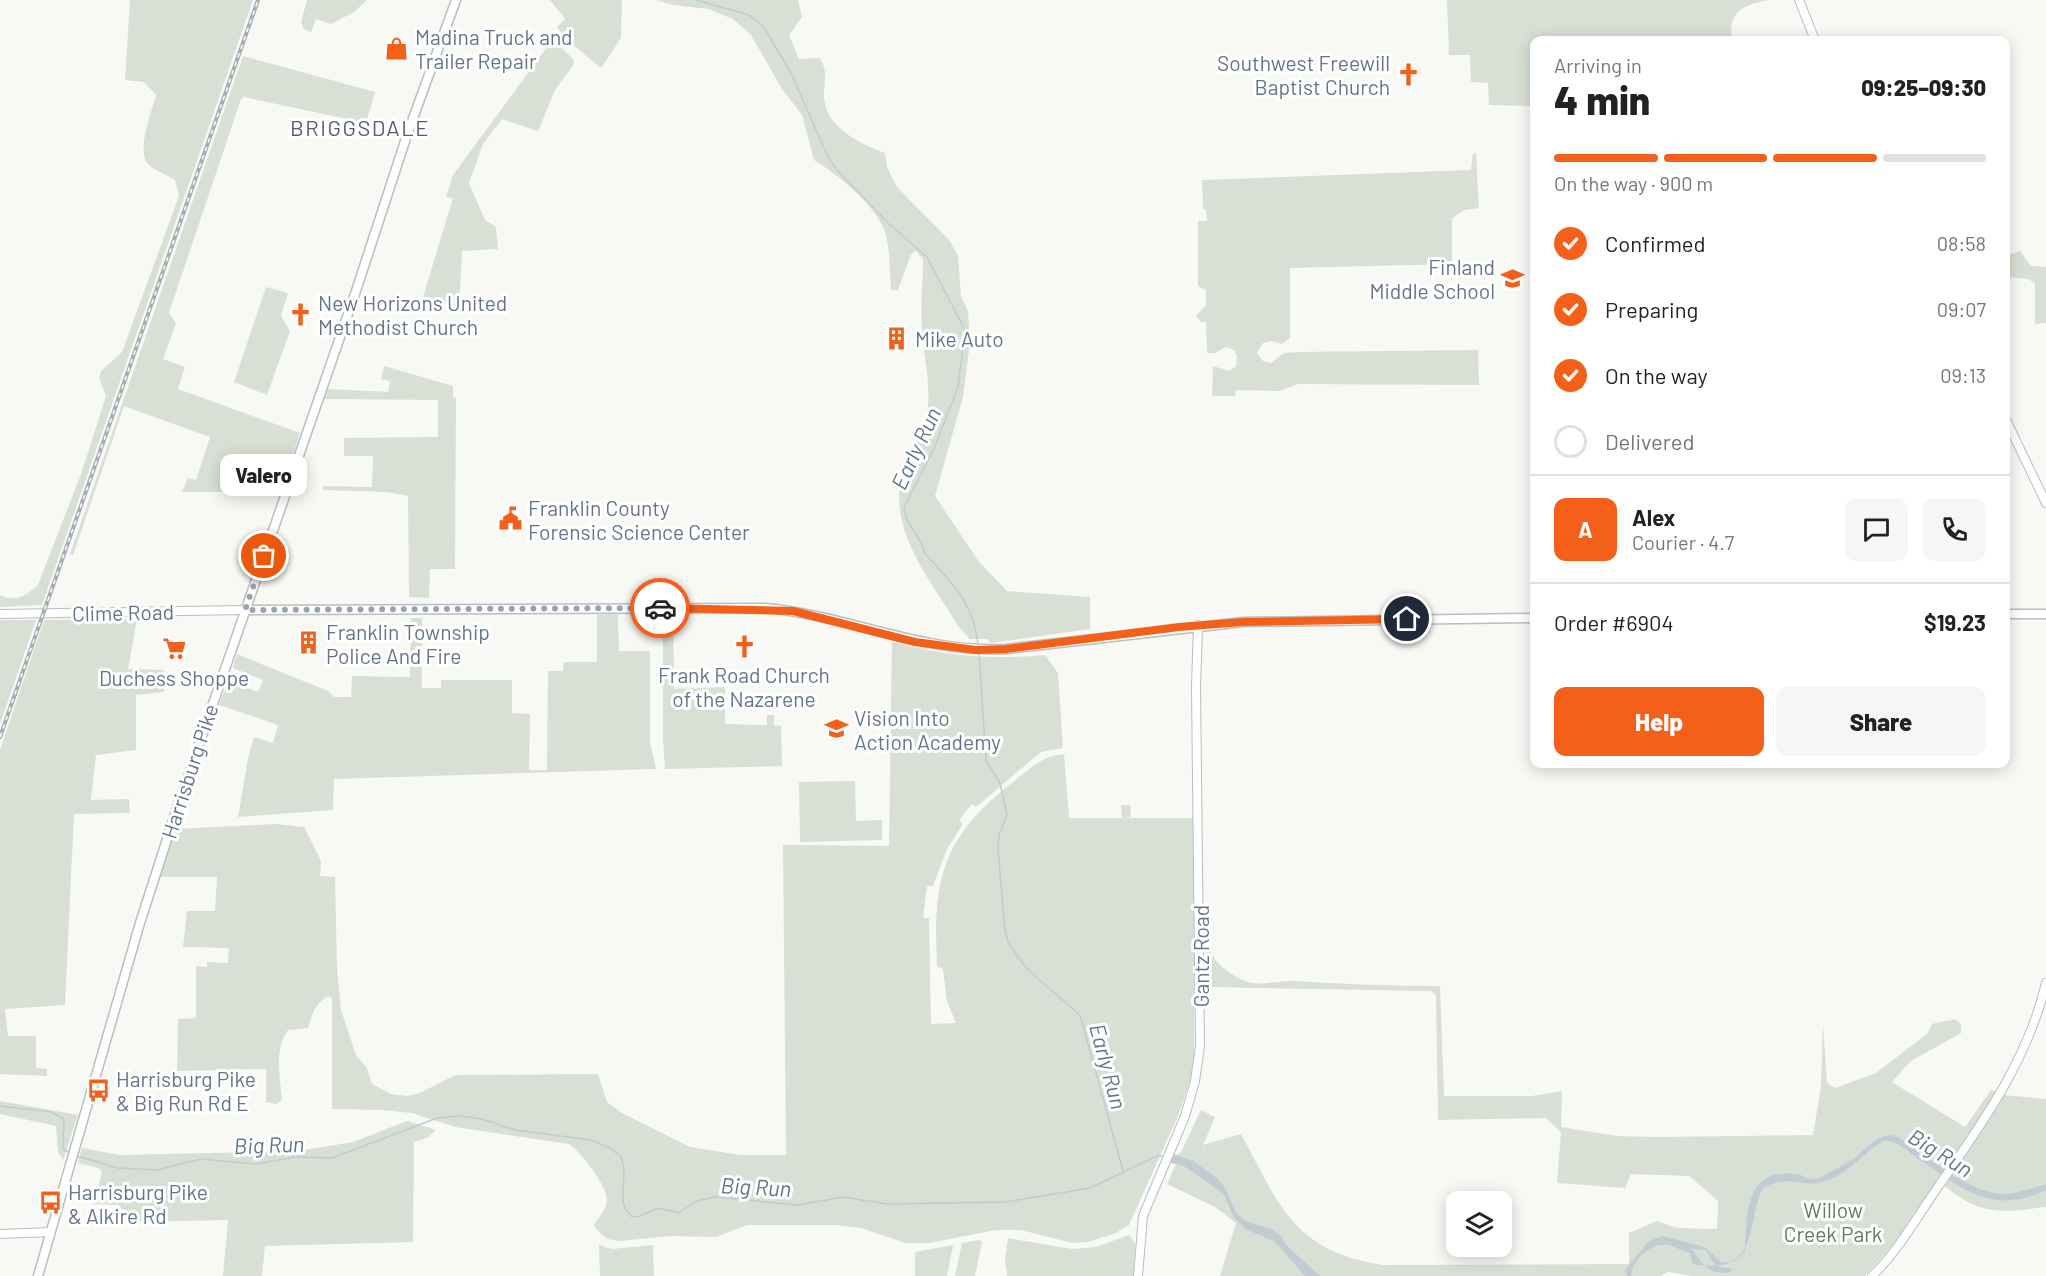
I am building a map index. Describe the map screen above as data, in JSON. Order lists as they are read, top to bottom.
{
  "streets": {
    "main road": ["Clime Road", "Harrisburg Pike", "Gantz Road"]
  },
  "crossings": [
    ["Clime Road", "Harrisburg Pike"]
  ],
  "districts": ["BRIGGSDALE"],
  "water": ["Early Run", "Big Run"],
  "parks": ["Willow Creek Park"],
  "places": {
    "shop": ["Madina Truck and Trailer Repair"],
    "church": ["Southwest Freewill Baptist Church", "New Horizons United Methodist Church", "Frank Road Church of the Nazarene"],
    "school or university": ["Finland Middle School", "Vision Into Action Academy"],
    "building": ["Mike Auto", "Franklin Township Police And Fire"],
    "public building": ["Franklin County Forensic Science Center"],
    "other": ["Valero"],
    "supermarket": ["Duchess Shoppe"],
    "bus stop": ["Harrisburg Pike & Big Run Rd E", "Harrisburg Pike & Alkire Rd"]
  },
  "page": {
    "heading": ["4 min", "Arriving in", "09:25–09:30"],
    "panel": [
      "Alex",
      "Courier · 4.7",
      "Order #6904",
      "$19.23"
    ],
    "bar": "On the way · 900 m",
    "list": [
      ["Confirmed", "08:58"],
      ["Preparing", "09:07"],
      ["On the way", "09:13"],
      "Delivered"
    ],
    "bubble": "Valero",
    "round": "A",
    "buttons": ["Help", "Share"]
  }
}
